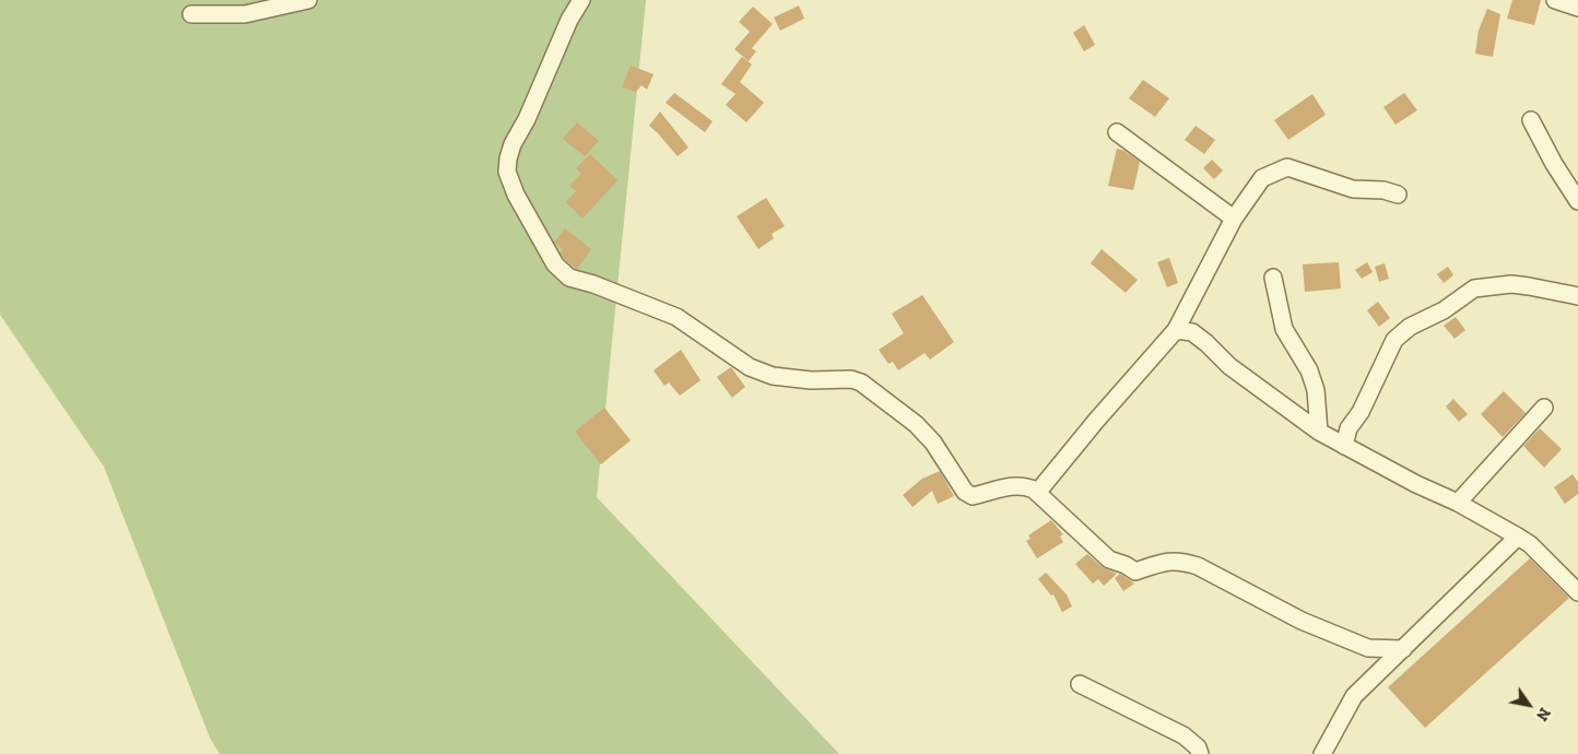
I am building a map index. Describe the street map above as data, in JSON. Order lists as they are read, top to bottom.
{
  "north": "bottom right"
}
